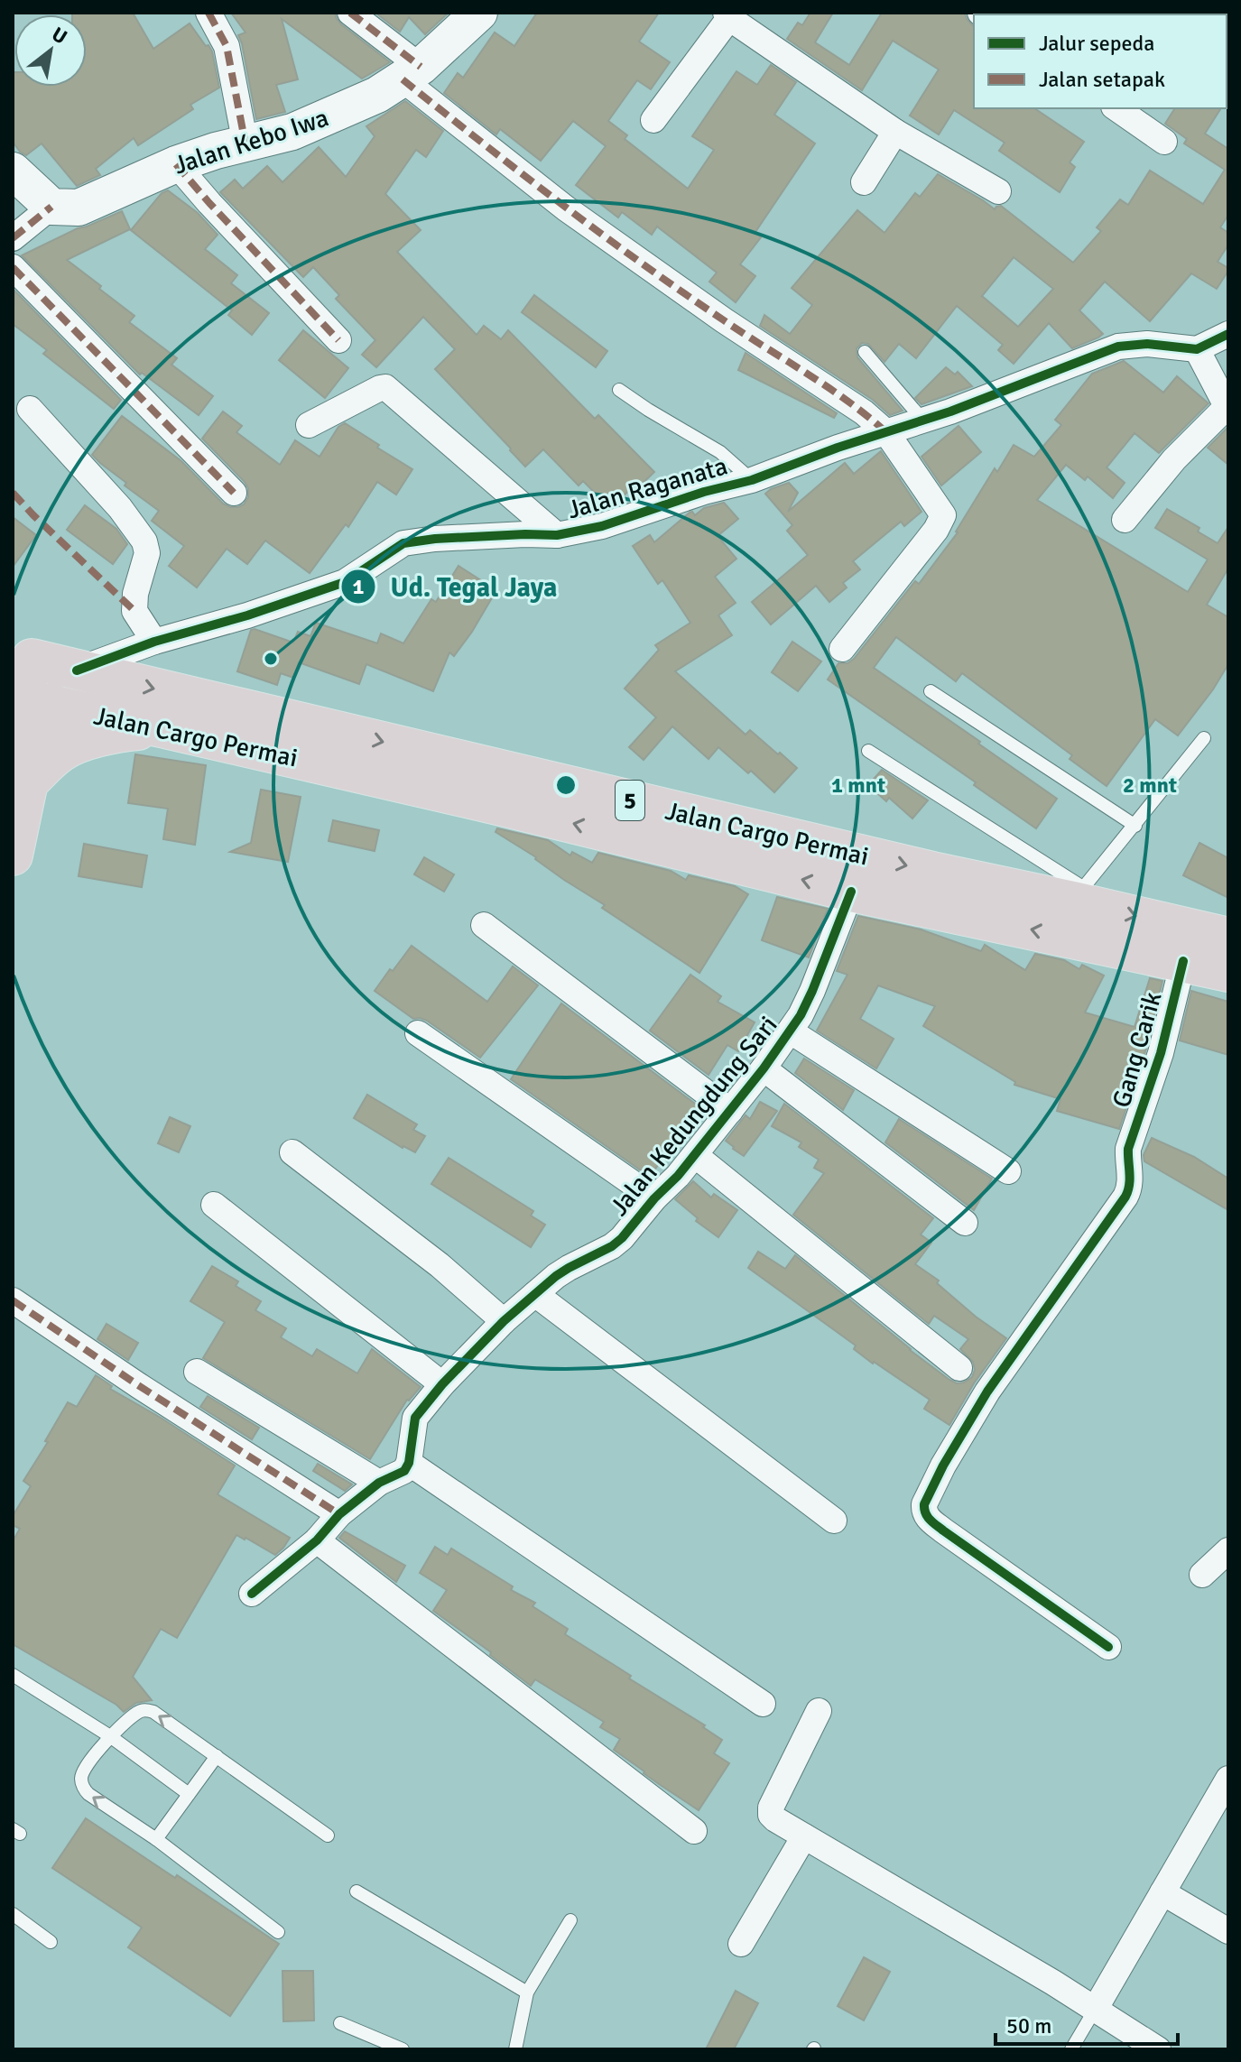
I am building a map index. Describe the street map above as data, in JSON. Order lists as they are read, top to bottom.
{
  "streets": {
    "highway": ["Jalan Cargo Permai", "5"],
    "street": [
      "Jalan Kebo Iwa",
      "Jalan Raganata",
      "Gang Carik",
      "Jalan Kedungdung Sari"
    ]
  },
  "crossings": [
    ["Jalan Raganata", "Jalan Cargo Permai"],
    ["Jalan Cargo Permai", "Gang Carik"],
    ["Jalan Cargo Permai", "Jalan Kedungdung Sari"]
  ],
  "places": ["Ud. Tegal Jaya"],
  "legend": ["Jalur sepeda", "Jalan setapak"],
  "scale_bar": "50 m",
  "north": "top right",
  "rings": ["1 mnt", "2 mnt"]
}
